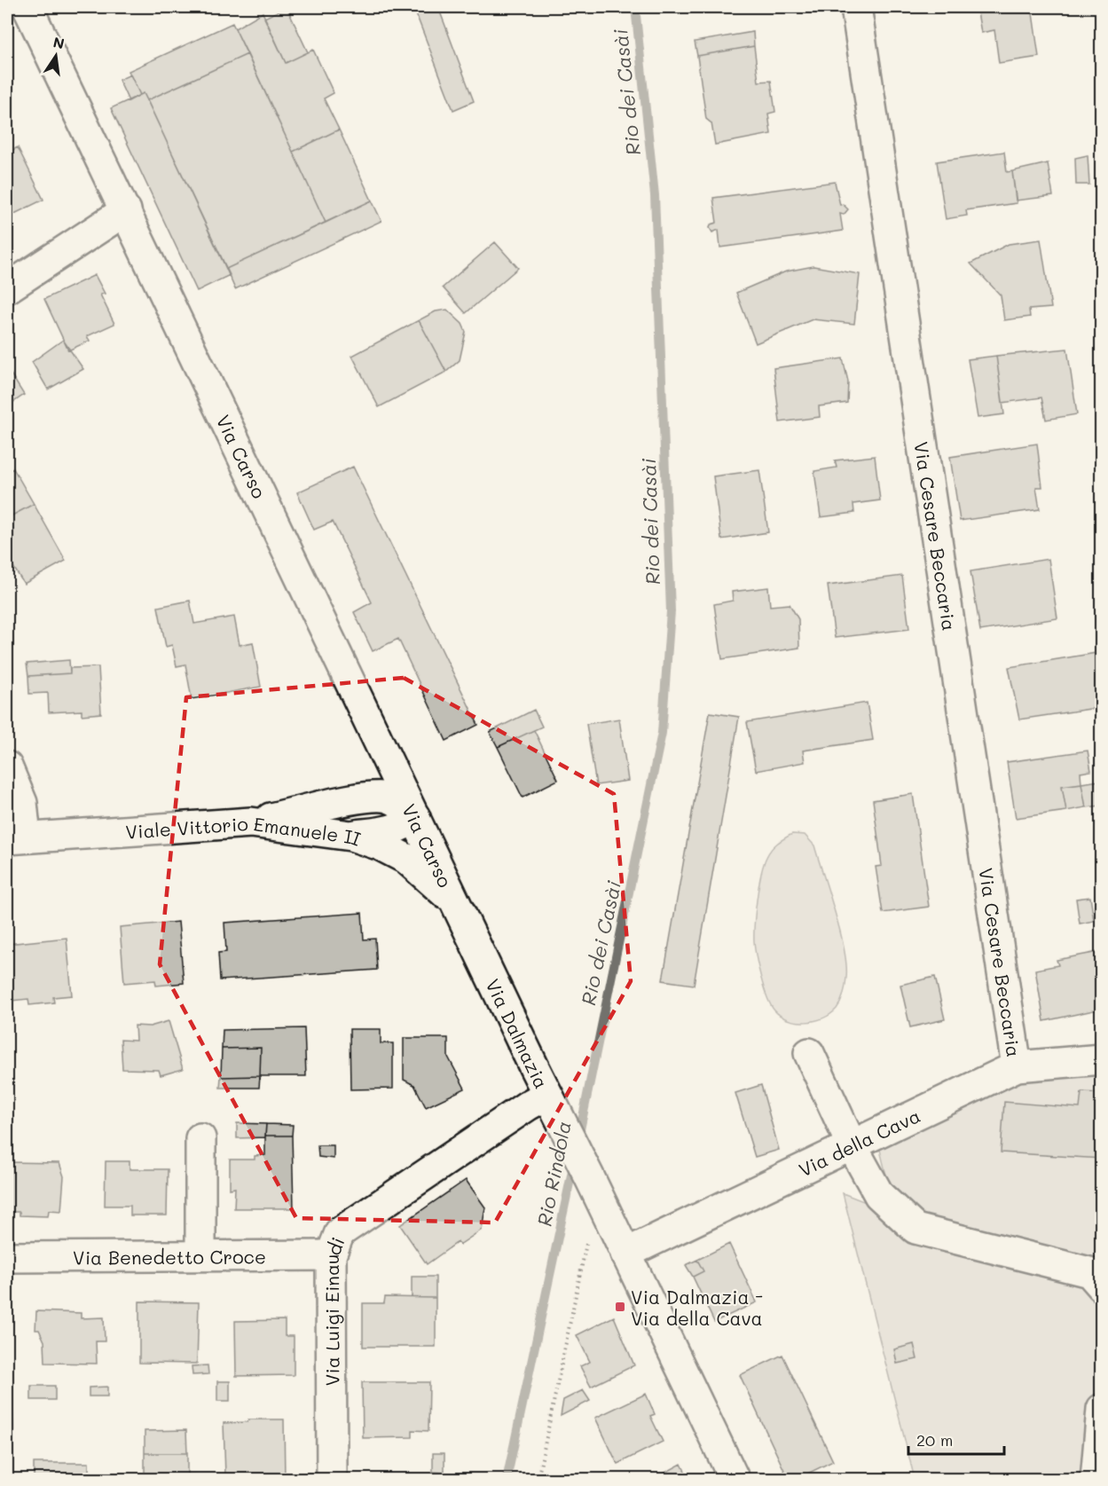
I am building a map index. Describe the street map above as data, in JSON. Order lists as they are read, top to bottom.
{
  "streets": {
    "street": [
      "Via Carso",
      "Via Cesare Beccaria",
      "Viale Vittorio Emanuele II",
      "Via Dalmazia",
      "Via della Cava",
      "Via Benedetto Croce",
      "Via Luigi Einaudi"
    ]
  },
  "crossings": [
    ["Via Carso", "Viale Vittorio Emanuele II"],
    ["Via Carso", "Via Dalmazia"],
    ["Via Cesare Beccaria", "Via della Cava"],
    ["Viale Vittorio Emanuele II", "Via Dalmazia"],
    ["Via Dalmazia", "Via della Cava"],
    ["Via Dalmazia", "Via Luigi Einaudi"],
    ["Via Benedetto Croce", "Via Luigi Einaudi"]
  ],
  "water": ["Rio dei Casài", "Rio Rindola"],
  "places": {
    "transit": ["Via Dalmazia - Via della Cava"]
  },
  "scale_bar": "20 m",
  "north": "top"
}
